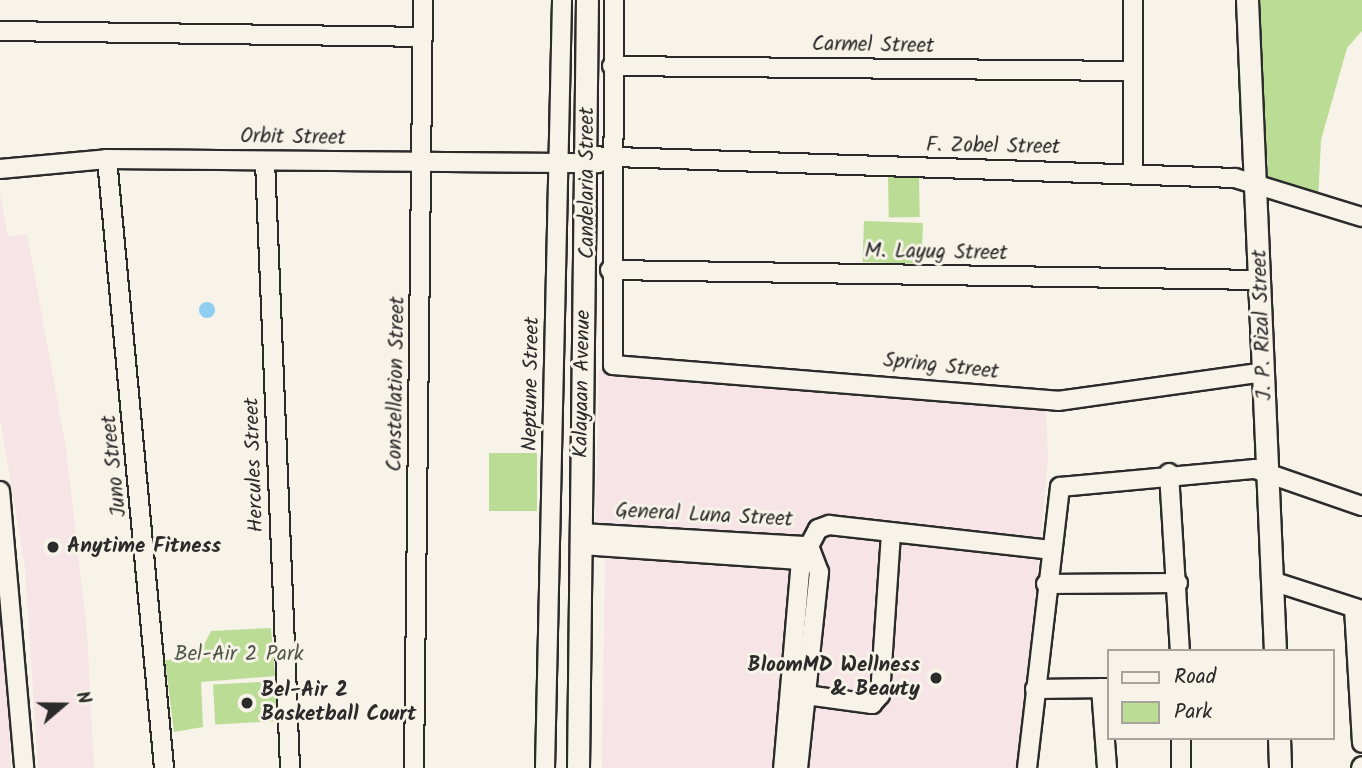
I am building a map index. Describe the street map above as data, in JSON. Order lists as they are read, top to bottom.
{
  "streets": {
    "main road": ["J. P. Rizal Street", "Kalayaan Avenue"],
    "street": [
      "Carmel Street",
      "Orbit Street",
      "F. Zobel Street",
      "Candelaria Street",
      "M. Layug Street",
      "Spring Street",
      "Constellation Street",
      "Neptune Street",
      "Hercules Street",
      "Juno Street",
      "General Luna Street"
    ]
  },
  "crossings": [
    ["Carmel Street", "Candelaria Street"],
    ["Orbit Street", "F. Zobel Street"],
    ["Orbit Street", "Constellation Street"],
    ["Orbit Street", "Neptune Street"],
    ["Orbit Street", "Kalayaan Avenue"],
    ["Orbit Street", "Hercules Street"],
    ["Orbit Street", "Juno Street"],
    ["F. Zobel Street", "Candelaria Street"],
    ["F. Zobel Street", "J. P. Rizal Street"],
    ["F. Zobel Street", "Kalayaan Avenue"],
    ["Candelaria Street", "M. Layug Street"],
    ["Candelaria Street", "Spring Street"],
    ["M. Layug Street", "J. P. Rizal Street"],
    ["J. P. Rizal Street", "Spring Street"],
    ["Kalayaan Avenue", "General Luna Street"]
  ],
  "parks": ["Bel-Air 2 Park"],
  "places": ["Anytime Fitness", "BloomMD Wellness & Beauty", "Bel-Air 2 Basketball Court"],
  "legend": ["Road", "Park"],
  "north": "right"
}
